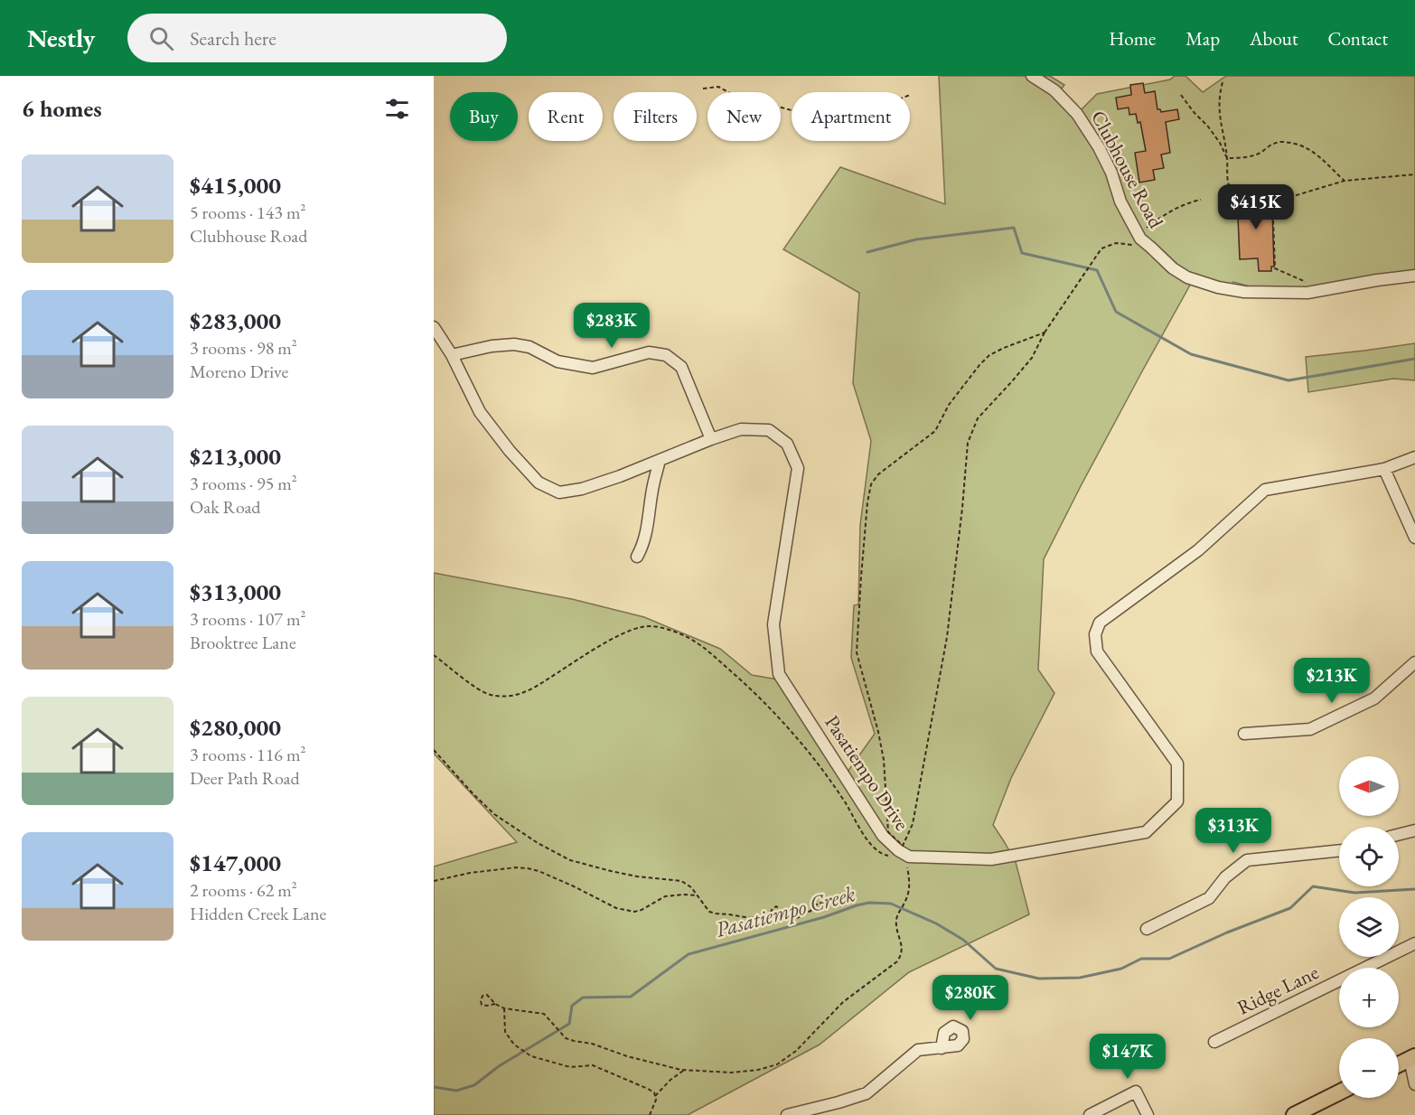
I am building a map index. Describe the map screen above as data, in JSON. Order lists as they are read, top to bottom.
{
  "streets": {
    "street": ["Clubhouse Road", "Pasatiempo Drive", "Ridge Lane"]
  },
  "water": ["Pasatiempo Creek"],
  "north": "left",
  "page": {
    "header": "Nestly",
    "search": "Search here",
    "nav": [
      "Home",
      "Map",
      "About",
      "Contact"
    ],
    "heading": "6 homes",
    "chip": [
      "Buy",
      "Rent",
      "Filters",
      "New",
      "Apartment"
    ],
    "list": [
      {
        "name": "$415,000",
        "note": "5 rooms · 143 m² · Clubhouse Road"
      },
      {
        "name": "$283,000",
        "note": "3 rooms · 98 m² · Moreno Drive"
      },
      {
        "name": "$213,000",
        "note": "3 rooms · 95 m² · Oak Road"
      },
      {
        "name": "$313,000",
        "note": "3 rooms · 107 m² · Brooktree Lane"
      },
      {
        "name": "$280,000",
        "note": "3 rooms · 116 m² · Deer Path Road"
      },
      {
        "name": "$147,000",
        "note": "2 rooms · 62 m² · Hidden Creek Lane"
      }
    ],
    "price": [
      "$415K",
      "$283K",
      "$213K",
      "$313K",
      "$280K",
      "$147K"
    ],
    "map_buttons": ["+", "−"]
  }
}
